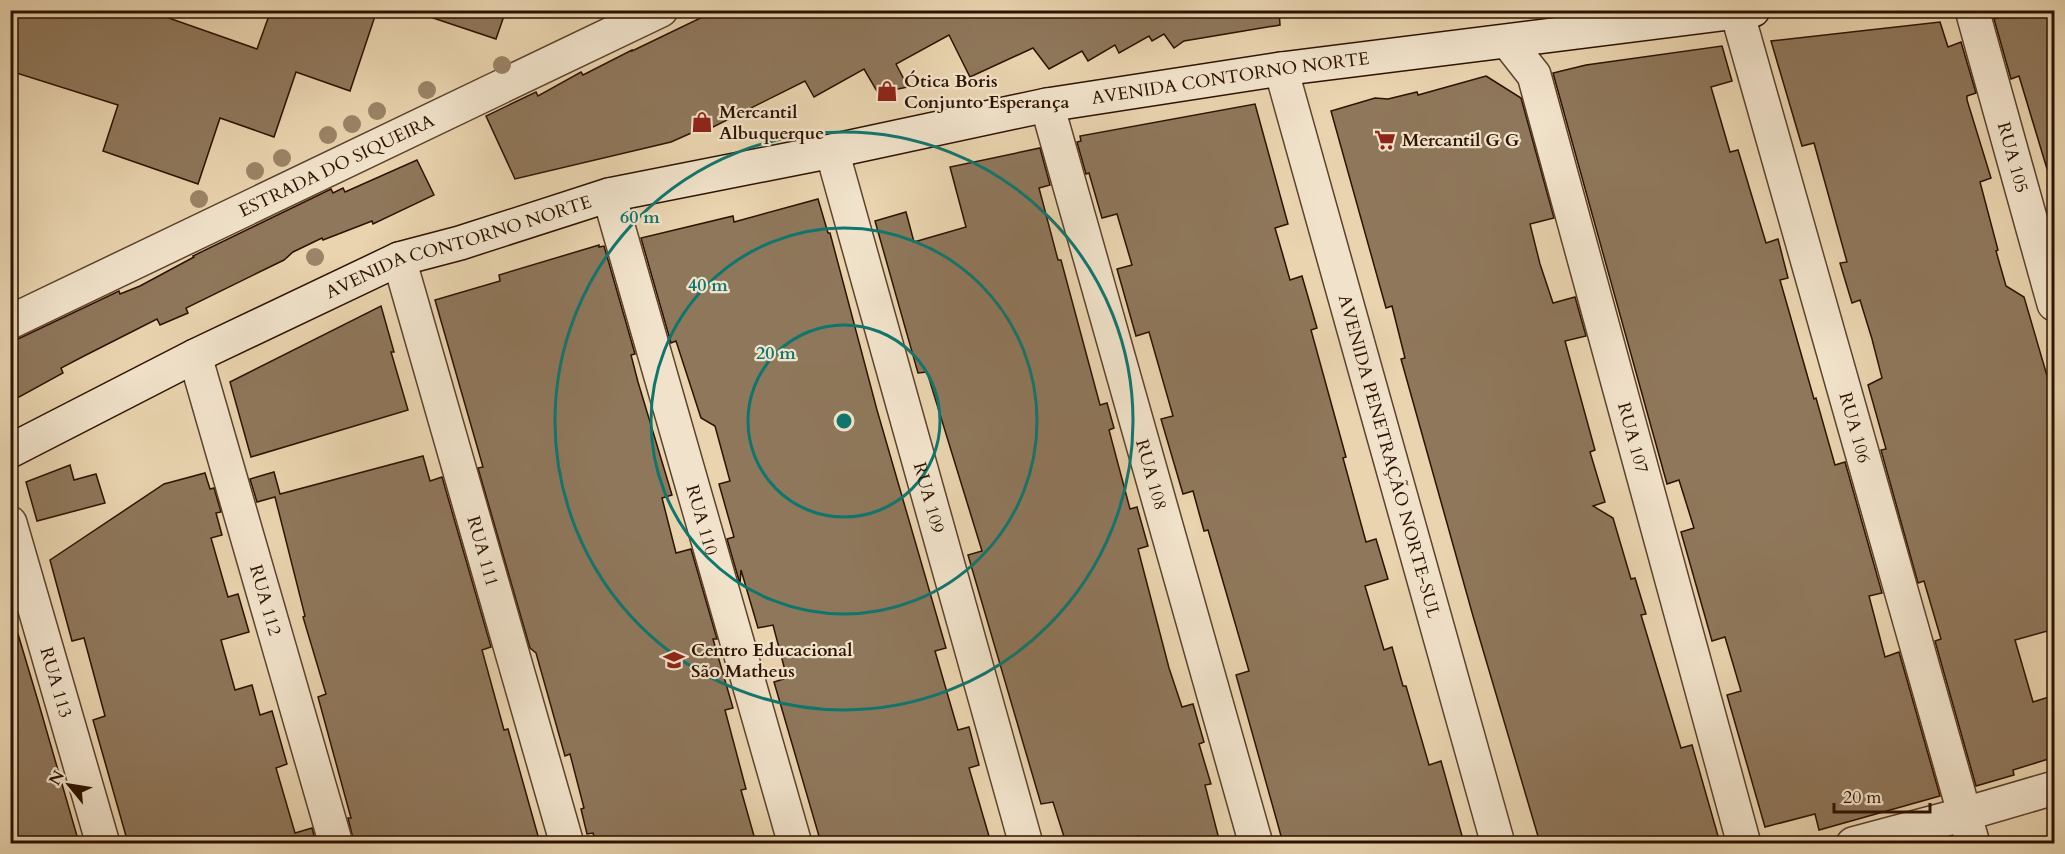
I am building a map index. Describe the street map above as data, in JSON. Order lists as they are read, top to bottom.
{
  "streets": {
    "street": [
      "AVENIDA CONTORNO NORTE",
      "RUA 105",
      "ESTRADA DO SIQUEIRA",
      "RUA 106",
      "RUA 107",
      "AVENIDA PENETRAÇÃO NORTE-SUL",
      "RUA 108",
      "RUA 109",
      "RUA 110",
      "RUA 111",
      "RUA 112",
      "RUA 113"
    ]
  },
  "crossings": [
    ["AVENIDA CONTORNO NORTE", "RUA 106"],
    ["AVENIDA CONTORNO NORTE", "RUA 107"],
    ["AVENIDA CONTORNO NORTE", "AVENIDA PENETRAÇÃO NORTE-SUL"],
    ["AVENIDA CONTORNO NORTE", "RUA 108"],
    ["AVENIDA CONTORNO NORTE", "RUA 109"],
    ["AVENIDA CONTORNO NORTE", "RUA 110"],
    ["AVENIDA CONTORNO NORTE", "RUA 111"],
    ["AVENIDA CONTORNO NORTE", "RUA 112"]
  ],
  "places": {
    "shop": ["Ótica Boris Conjunto Esperança", "Mercantil Albuquerque"],
    "supermarket": ["Mercantil G G"],
    "school or university": ["Centro Educacional São Matheus"]
  },
  "scale_bar": "20 m",
  "north": "top left",
  "rings": ["60 m", "40 m", "20 m"]
}
